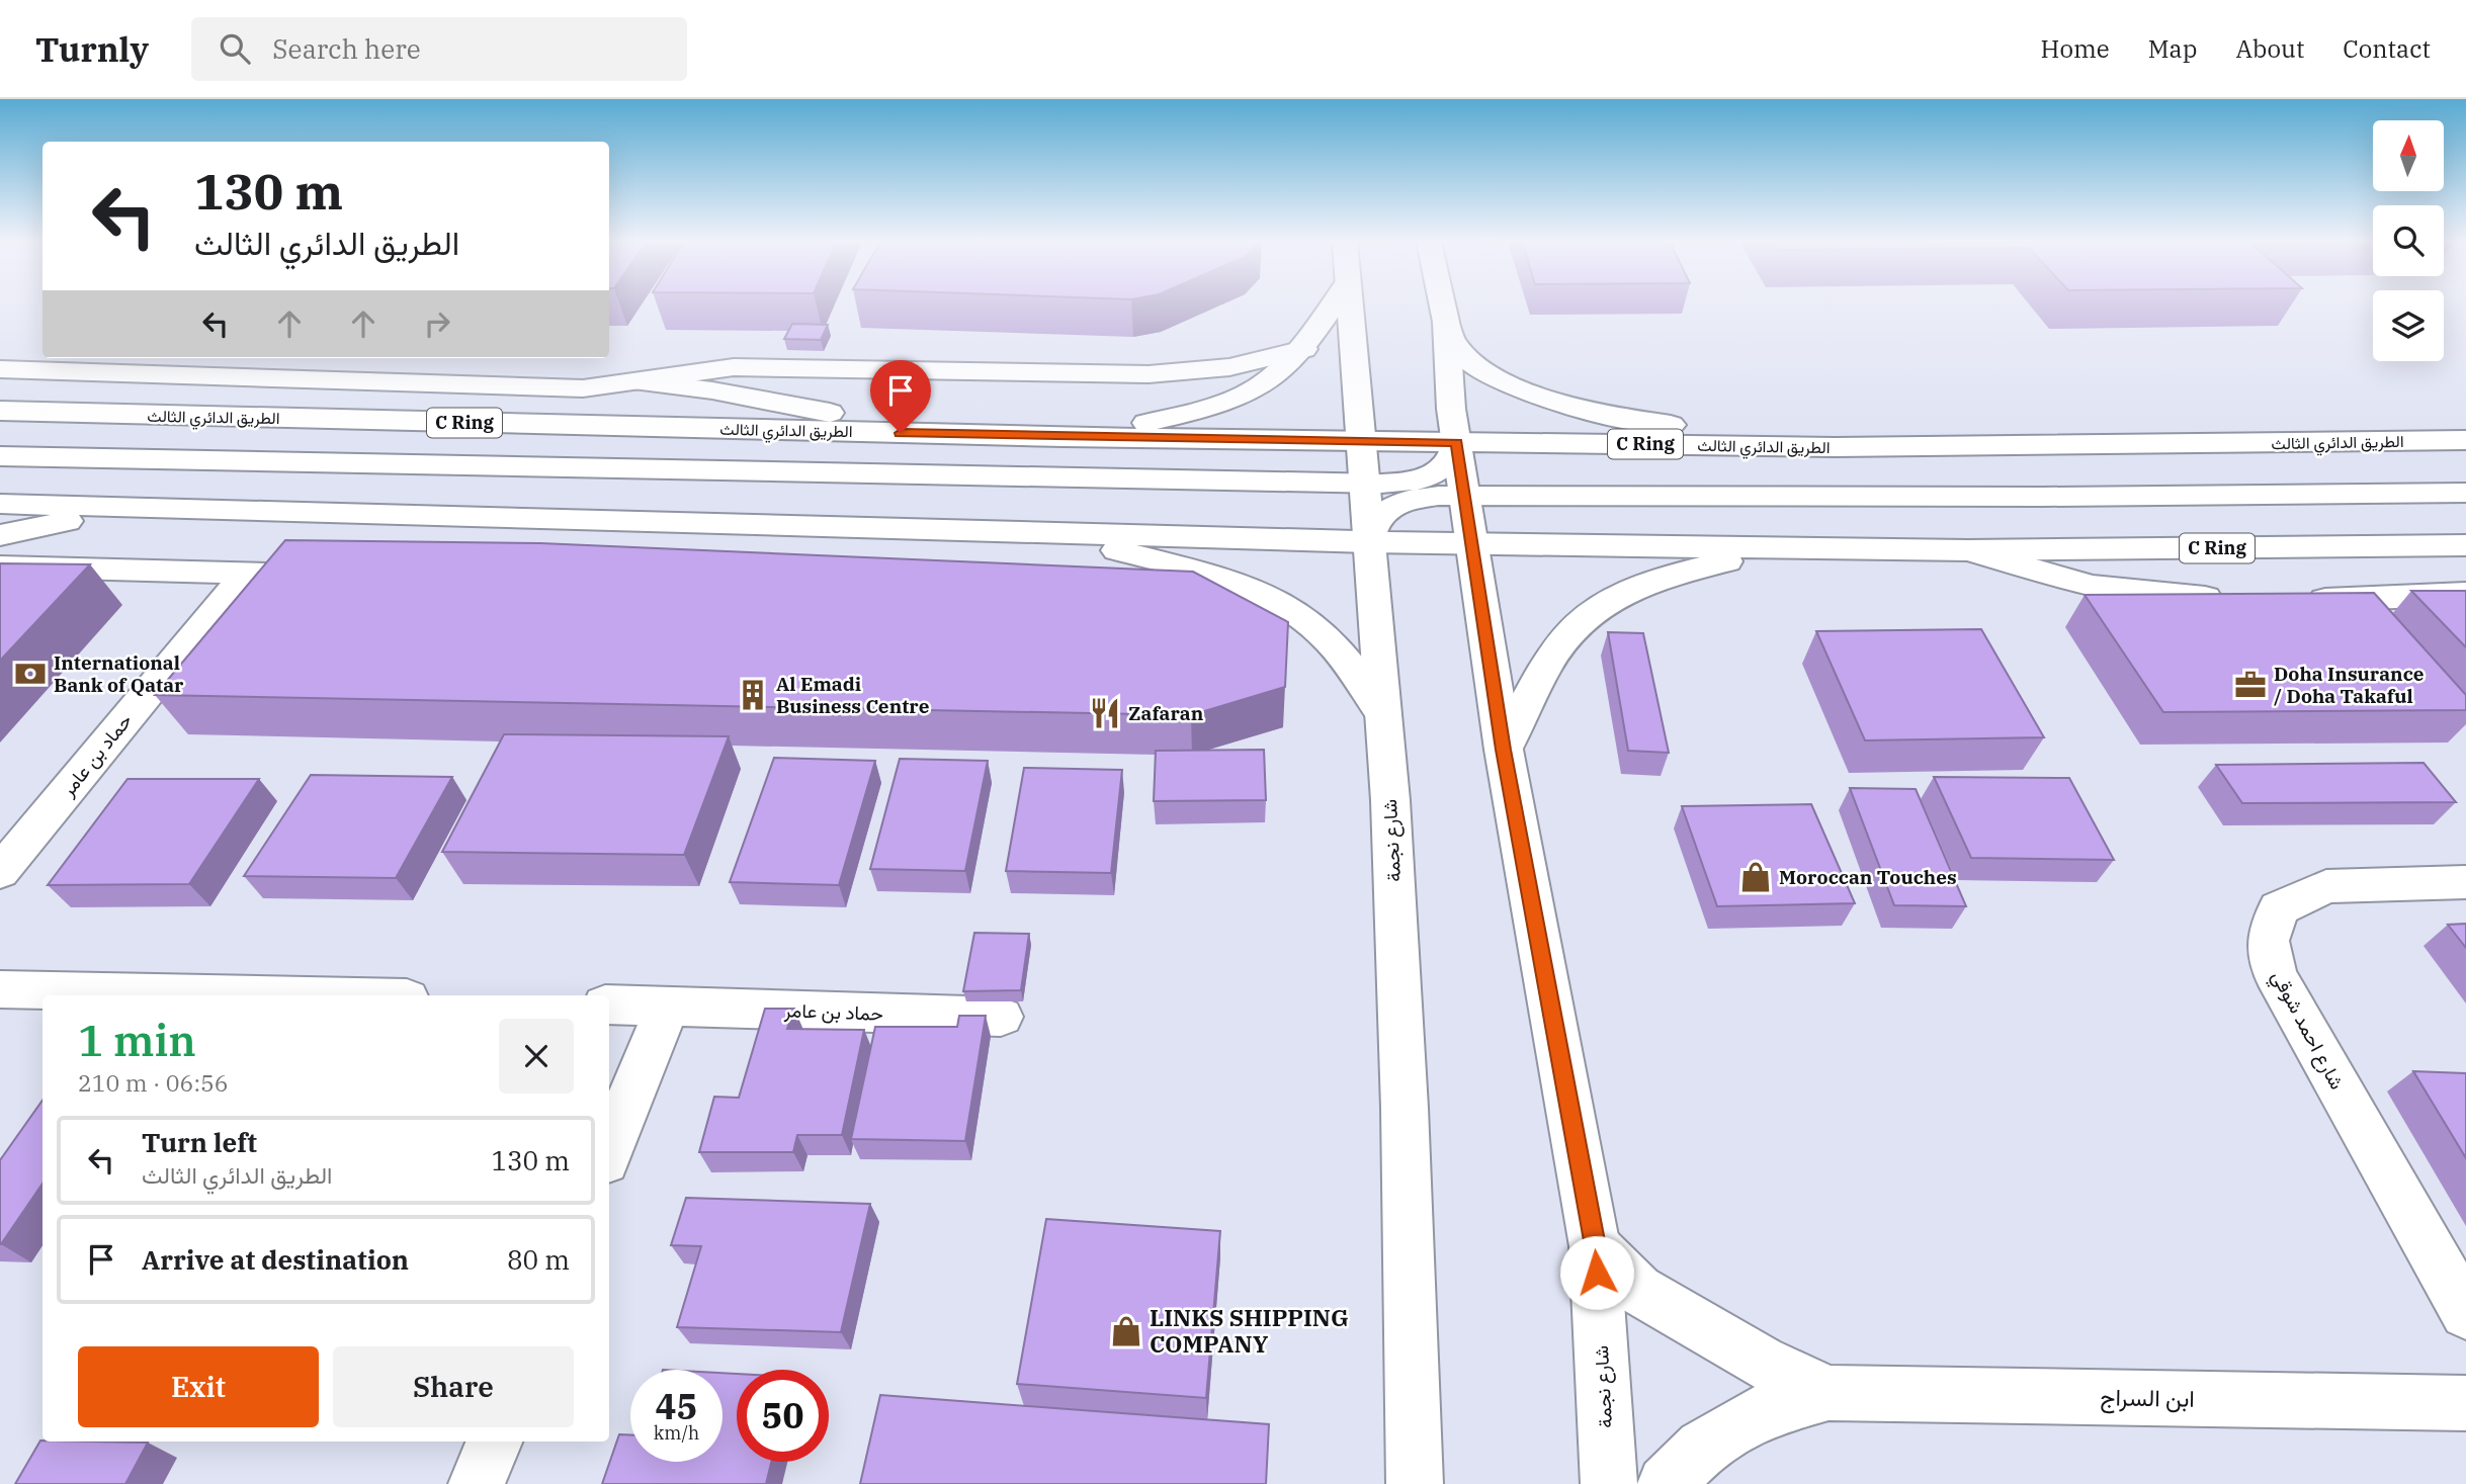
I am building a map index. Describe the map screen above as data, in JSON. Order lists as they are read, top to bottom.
{
  "streets": {
    "main road": [
      "الطريق الدائري الثالث",
      "C Ring",
      "حماد بن عامر",
      "شارع نجمة",
      "شارع احمد شوقي",
      "ابن السراج"
    ]
  },
  "crossings": [
    ["الطريق الدائري الثالث", "شارع نجمة"],
    ["C Ring", "شارع نجمة"],
    ["شارع نجمة", "ابن السراج"]
  ],
  "places": {
    "bank": ["International Bank of Qatar"],
    "office": ["Doha Insurance / Doha Takaful"],
    "building": ["Al Emadi Business Centre"],
    "restaurant": ["Zafaran"],
    "shop": ["Moroccan Touches", "LINKS SHIPPING COMPANY"]
  },
  "north": "top",
  "page": {
    "header": "Turnly",
    "search": "Search here",
    "nav": [
      "Home",
      "Map",
      "About",
      "Contact"
    ],
    "turn": ["130 m", "الطريق الدائري الثالث"],
    "heading": ["1 min", "210 m · 06:56"],
    "list": [
      {
        "name": "Turn left",
        "note": "الطريق الدائري الثالث",
        "value": "130 m"
      },
      {
        "name": "Arrive at destination",
        "value": "80 m"
      }
    ],
    "buttons": ["Exit", "Share"],
    "speed": "45 km/h",
    "limit": "50"
  }
}
